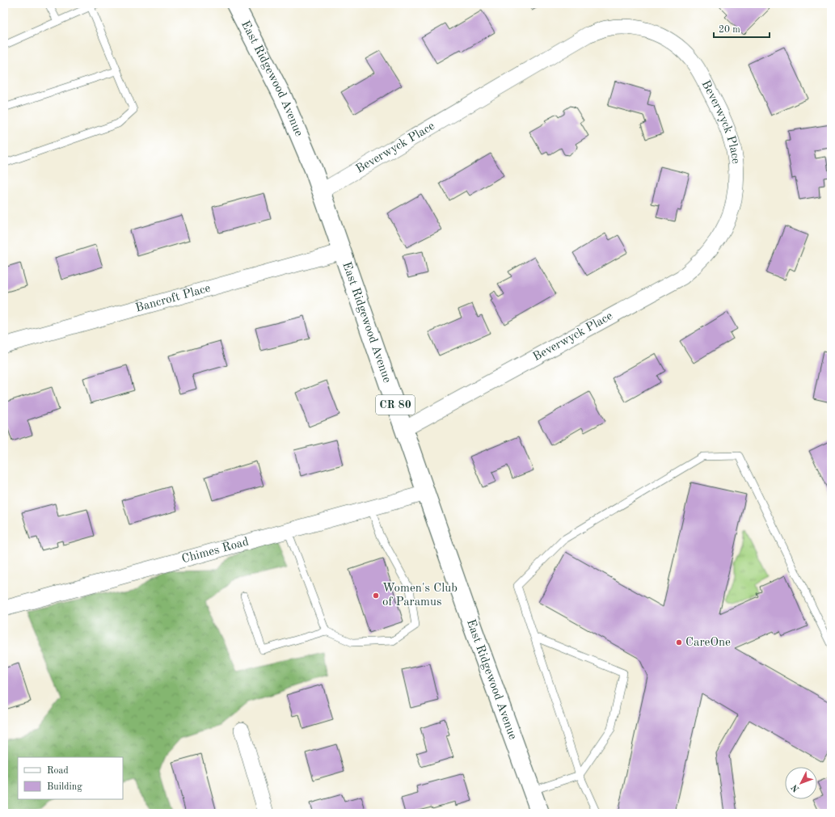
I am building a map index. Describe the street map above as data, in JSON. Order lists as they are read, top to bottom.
{
  "streets": {
    "main road": ["East Ridgewood Avenue", "CR 80"],
    "street": ["Beverwyck Place", "Bancroft Place", "Chimes Road"]
  },
  "crossings": [
    ["East Ridgewood Avenue", "Beverwyck Place"],
    ["East Ridgewood Avenue", "Bancroft Place"],
    ["East Ridgewood Avenue", "Chimes Road"]
  ],
  "places": ["Women's Club of Paramus", "CareOne"],
  "legend": ["Road", "Building"],
  "scale_bar": "20 m",
  "north": "bottom left"
}
